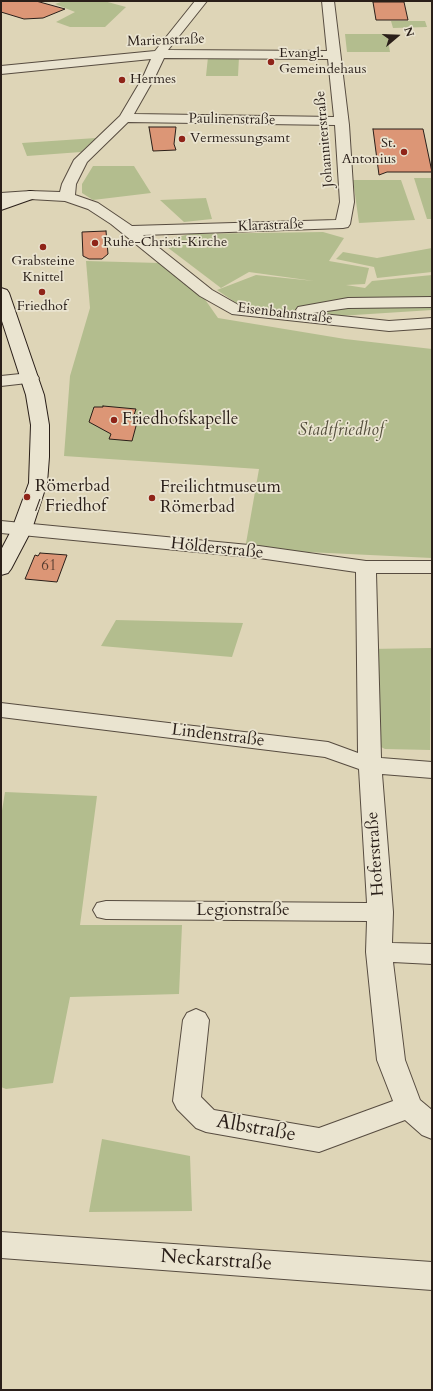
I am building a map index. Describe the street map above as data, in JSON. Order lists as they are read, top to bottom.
{
  "streets": {
    "street": [
      "Marienstraße",
      "Paulinenstraße",
      "Johanniterstraße",
      "Klarastraße",
      "Eisenbahnstraße",
      "Hölderstraße",
      "Lindenstraße",
      "Hoferstraße",
      "Legionstraße",
      "Albstraße",
      "Neckarstraße"
    ]
  },
  "crossings": [
    ["Marienstraße", "Johanniterstraße"],
    ["Paulinenstraße", "Johanniterstraße"],
    ["Johanniterstraße", "Klarastraße"],
    ["Klarastraße", "Eisenbahnstraße"],
    ["Hölderstraße", "Hoferstraße"],
    ["Lindenstraße", "Hoferstraße"],
    ["Hoferstraße", "Legionstraße"],
    ["Hoferstraße", "Albstraße"]
  ],
  "parks": ["Stadtfriedhof"],
  "places": [
    "Evangl. Gemeindehaus",
    "Hermes",
    "Vermessungsamt",
    "St. Antonius",
    "Ruhe-Christi-Kirche",
    "Grabsteine Knittel",
    "Friedhof",
    "Friedhofskapelle",
    "Römerbad / Friedhof",
    "Freilichtmuseum Römerbad"
  ],
  "house_numbers": ["61"],
  "north": "right"
}
